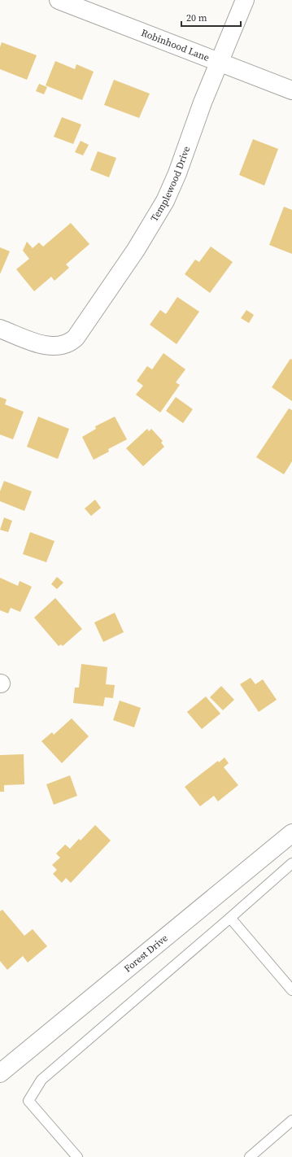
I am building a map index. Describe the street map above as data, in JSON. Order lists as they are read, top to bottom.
{
  "streets": {
    "street": ["Robinhood Lane", "Templewood Drive", "Forest Drive"]
  },
  "crossings": [
    ["Robinhood Lane", "Templewood Drive"]
  ],
  "scale_bar": "20 m"
}
